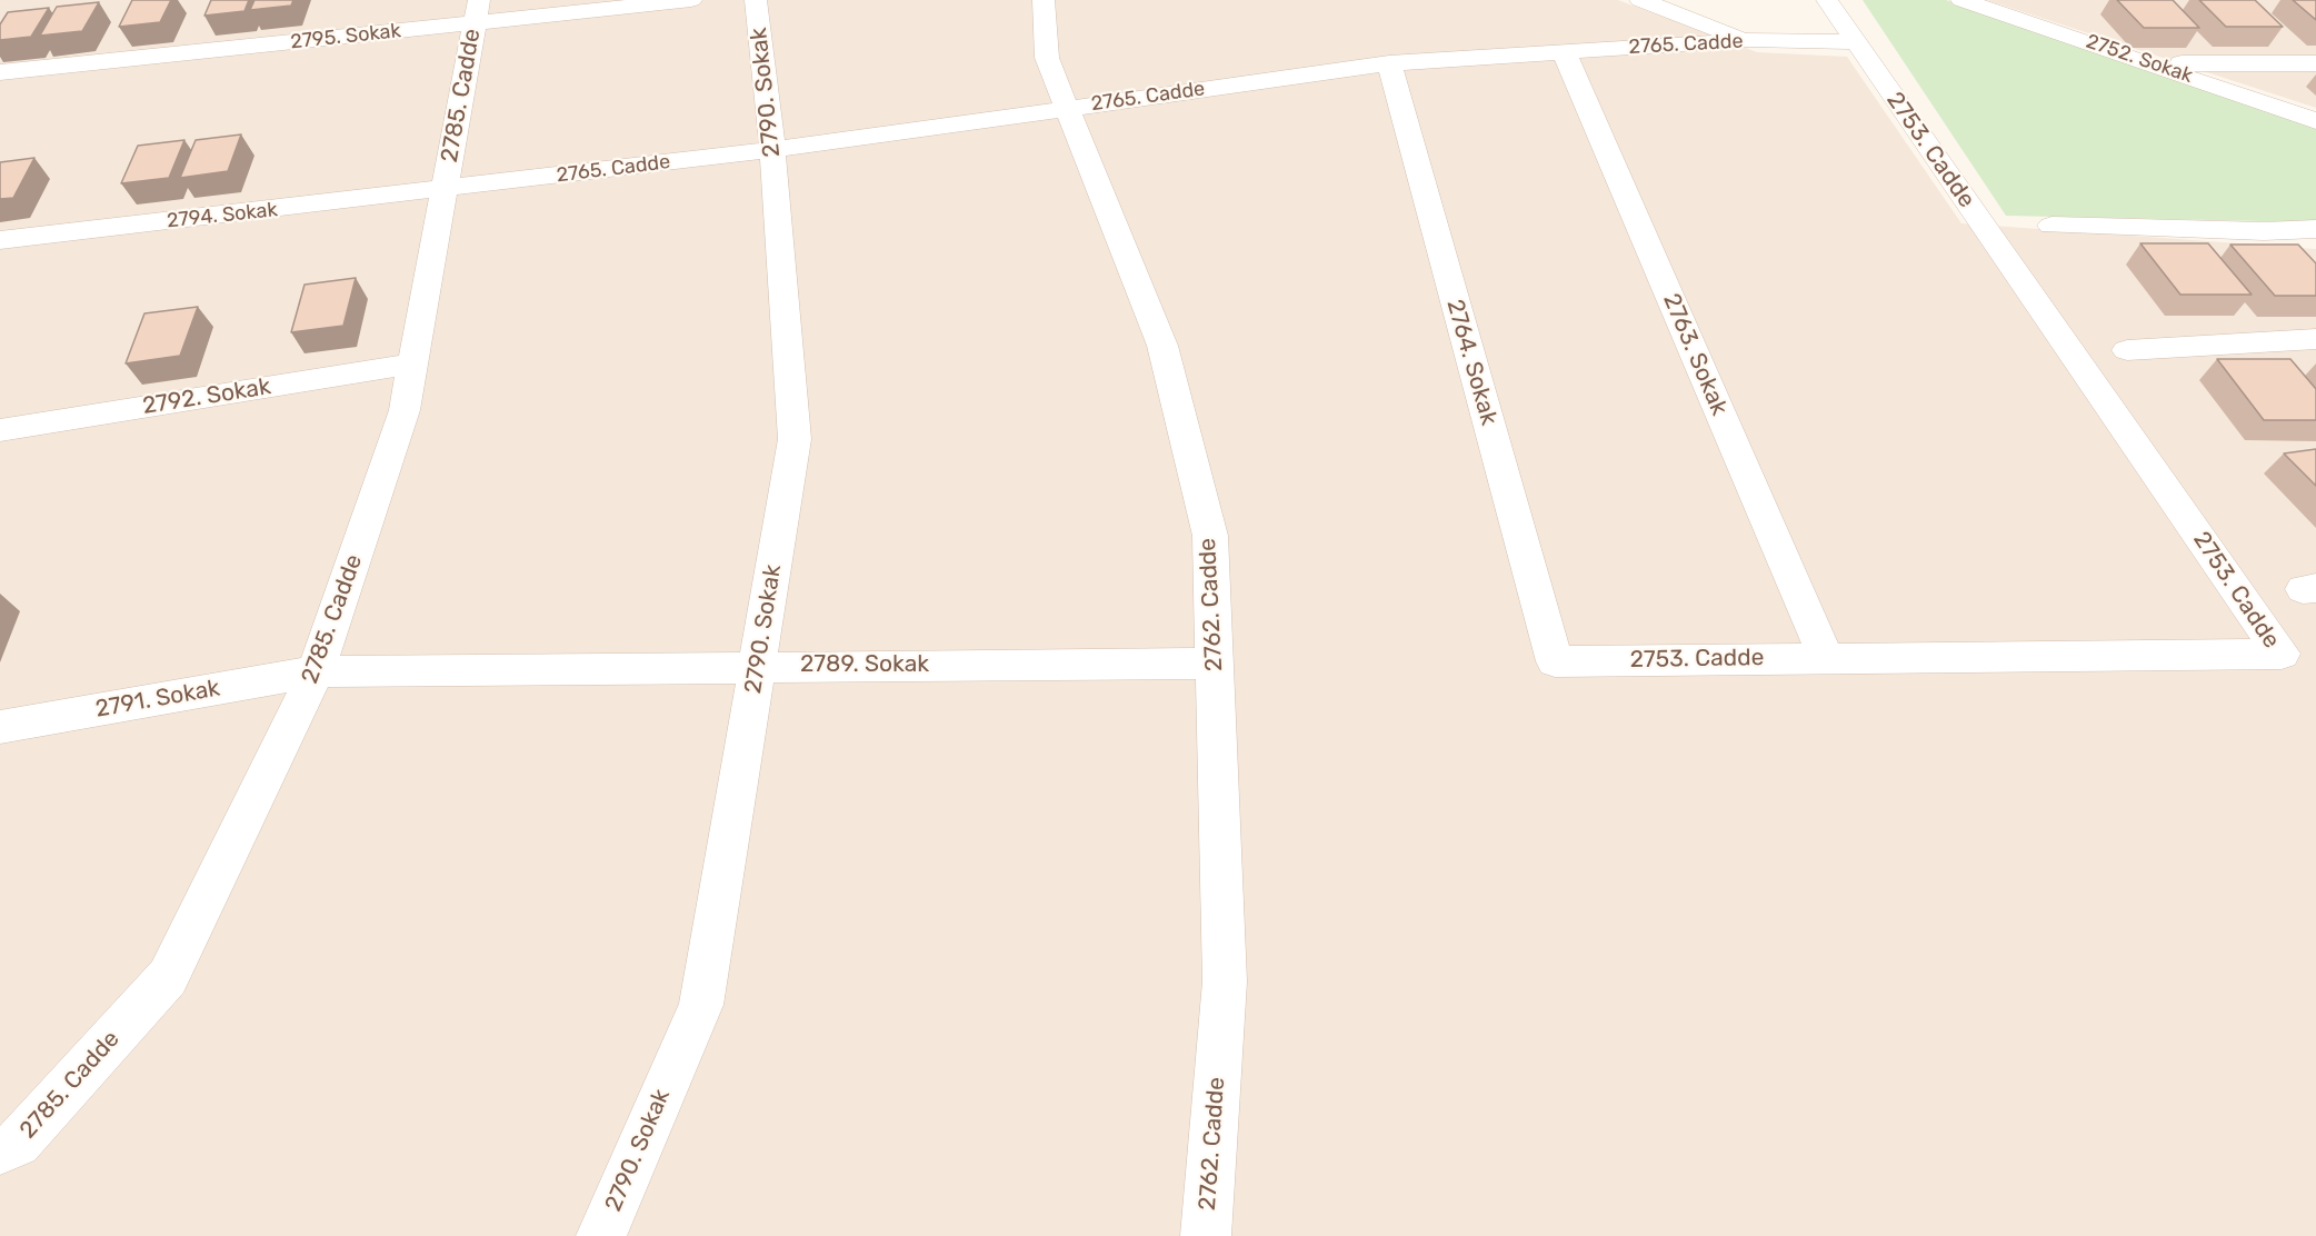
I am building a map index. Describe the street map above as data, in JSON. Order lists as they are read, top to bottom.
{
  "streets": {
    "street": [
      "2795. Sokak",
      "2765. Cadde",
      "2752. Sokak",
      "2790. Sokak",
      "2785. Cadde",
      "2753. Cadde",
      "2794. Sokak",
      "2763. Sokak",
      "2764. Sokak",
      "2792. Sokak",
      "2762. Cadde",
      "2789. Sokak",
      "2791. Sokak"
    ]
  },
  "crossings": [
    ["2795. Sokak", "2785. Cadde"],
    ["2765. Cadde", "2790. Sokak"],
    ["2765. Cadde", "2785. Cadde"],
    ["2765. Cadde", "2753. Cadde"],
    ["2765. Cadde", "2794. Sokak"],
    ["2765. Cadde", "2763. Sokak"],
    ["2765. Cadde", "2764. Sokak"],
    ["2765. Cadde", "2762. Cadde"],
    ["2790. Sokak", "2789. Sokak"],
    ["2785. Cadde", "2794. Sokak"],
    ["2785. Cadde", "2792. Sokak"],
    ["2785. Cadde", "2789. Sokak"],
    ["2785. Cadde", "2791. Sokak"],
    ["2753. Cadde", "2763. Sokak"],
    ["2753. Cadde", "2764. Sokak"],
    ["2762. Cadde", "2789. Sokak"],
    ["2789. Sokak", "2791. Sokak"]
  ]
}
